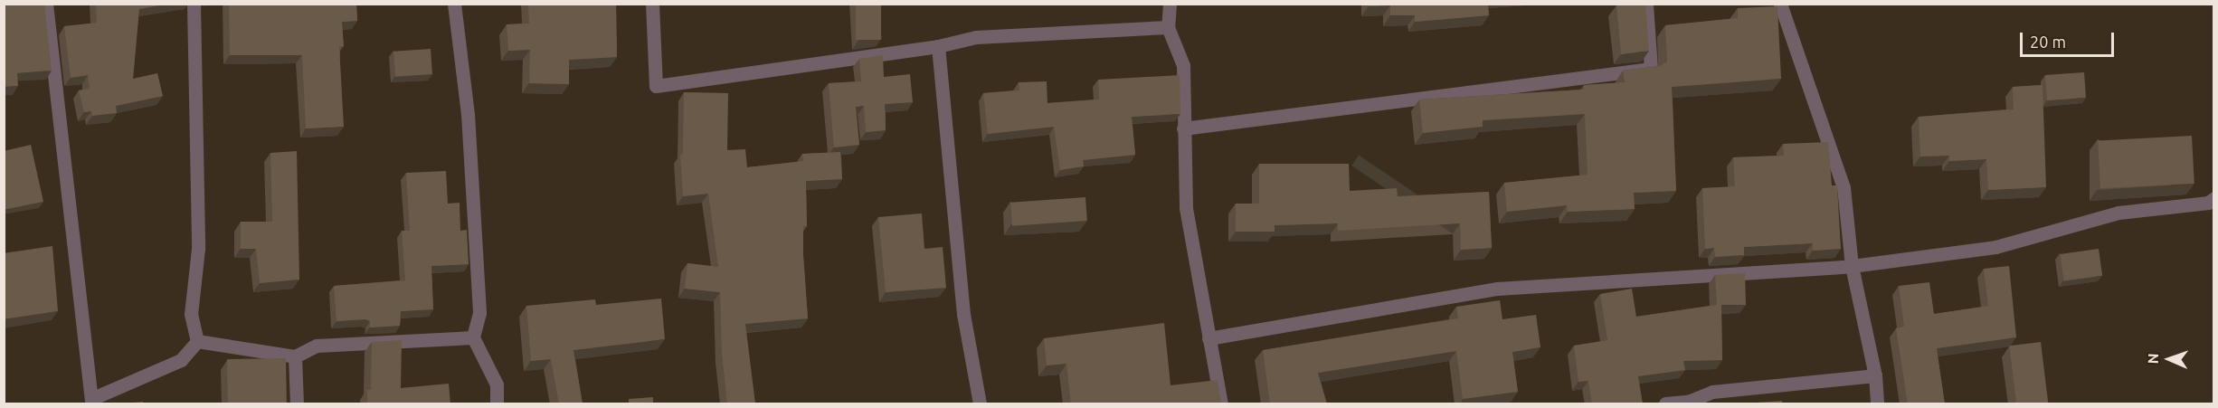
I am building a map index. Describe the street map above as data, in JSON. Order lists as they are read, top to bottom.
{
  "scale_bar": "20 m",
  "north": "left"
}
